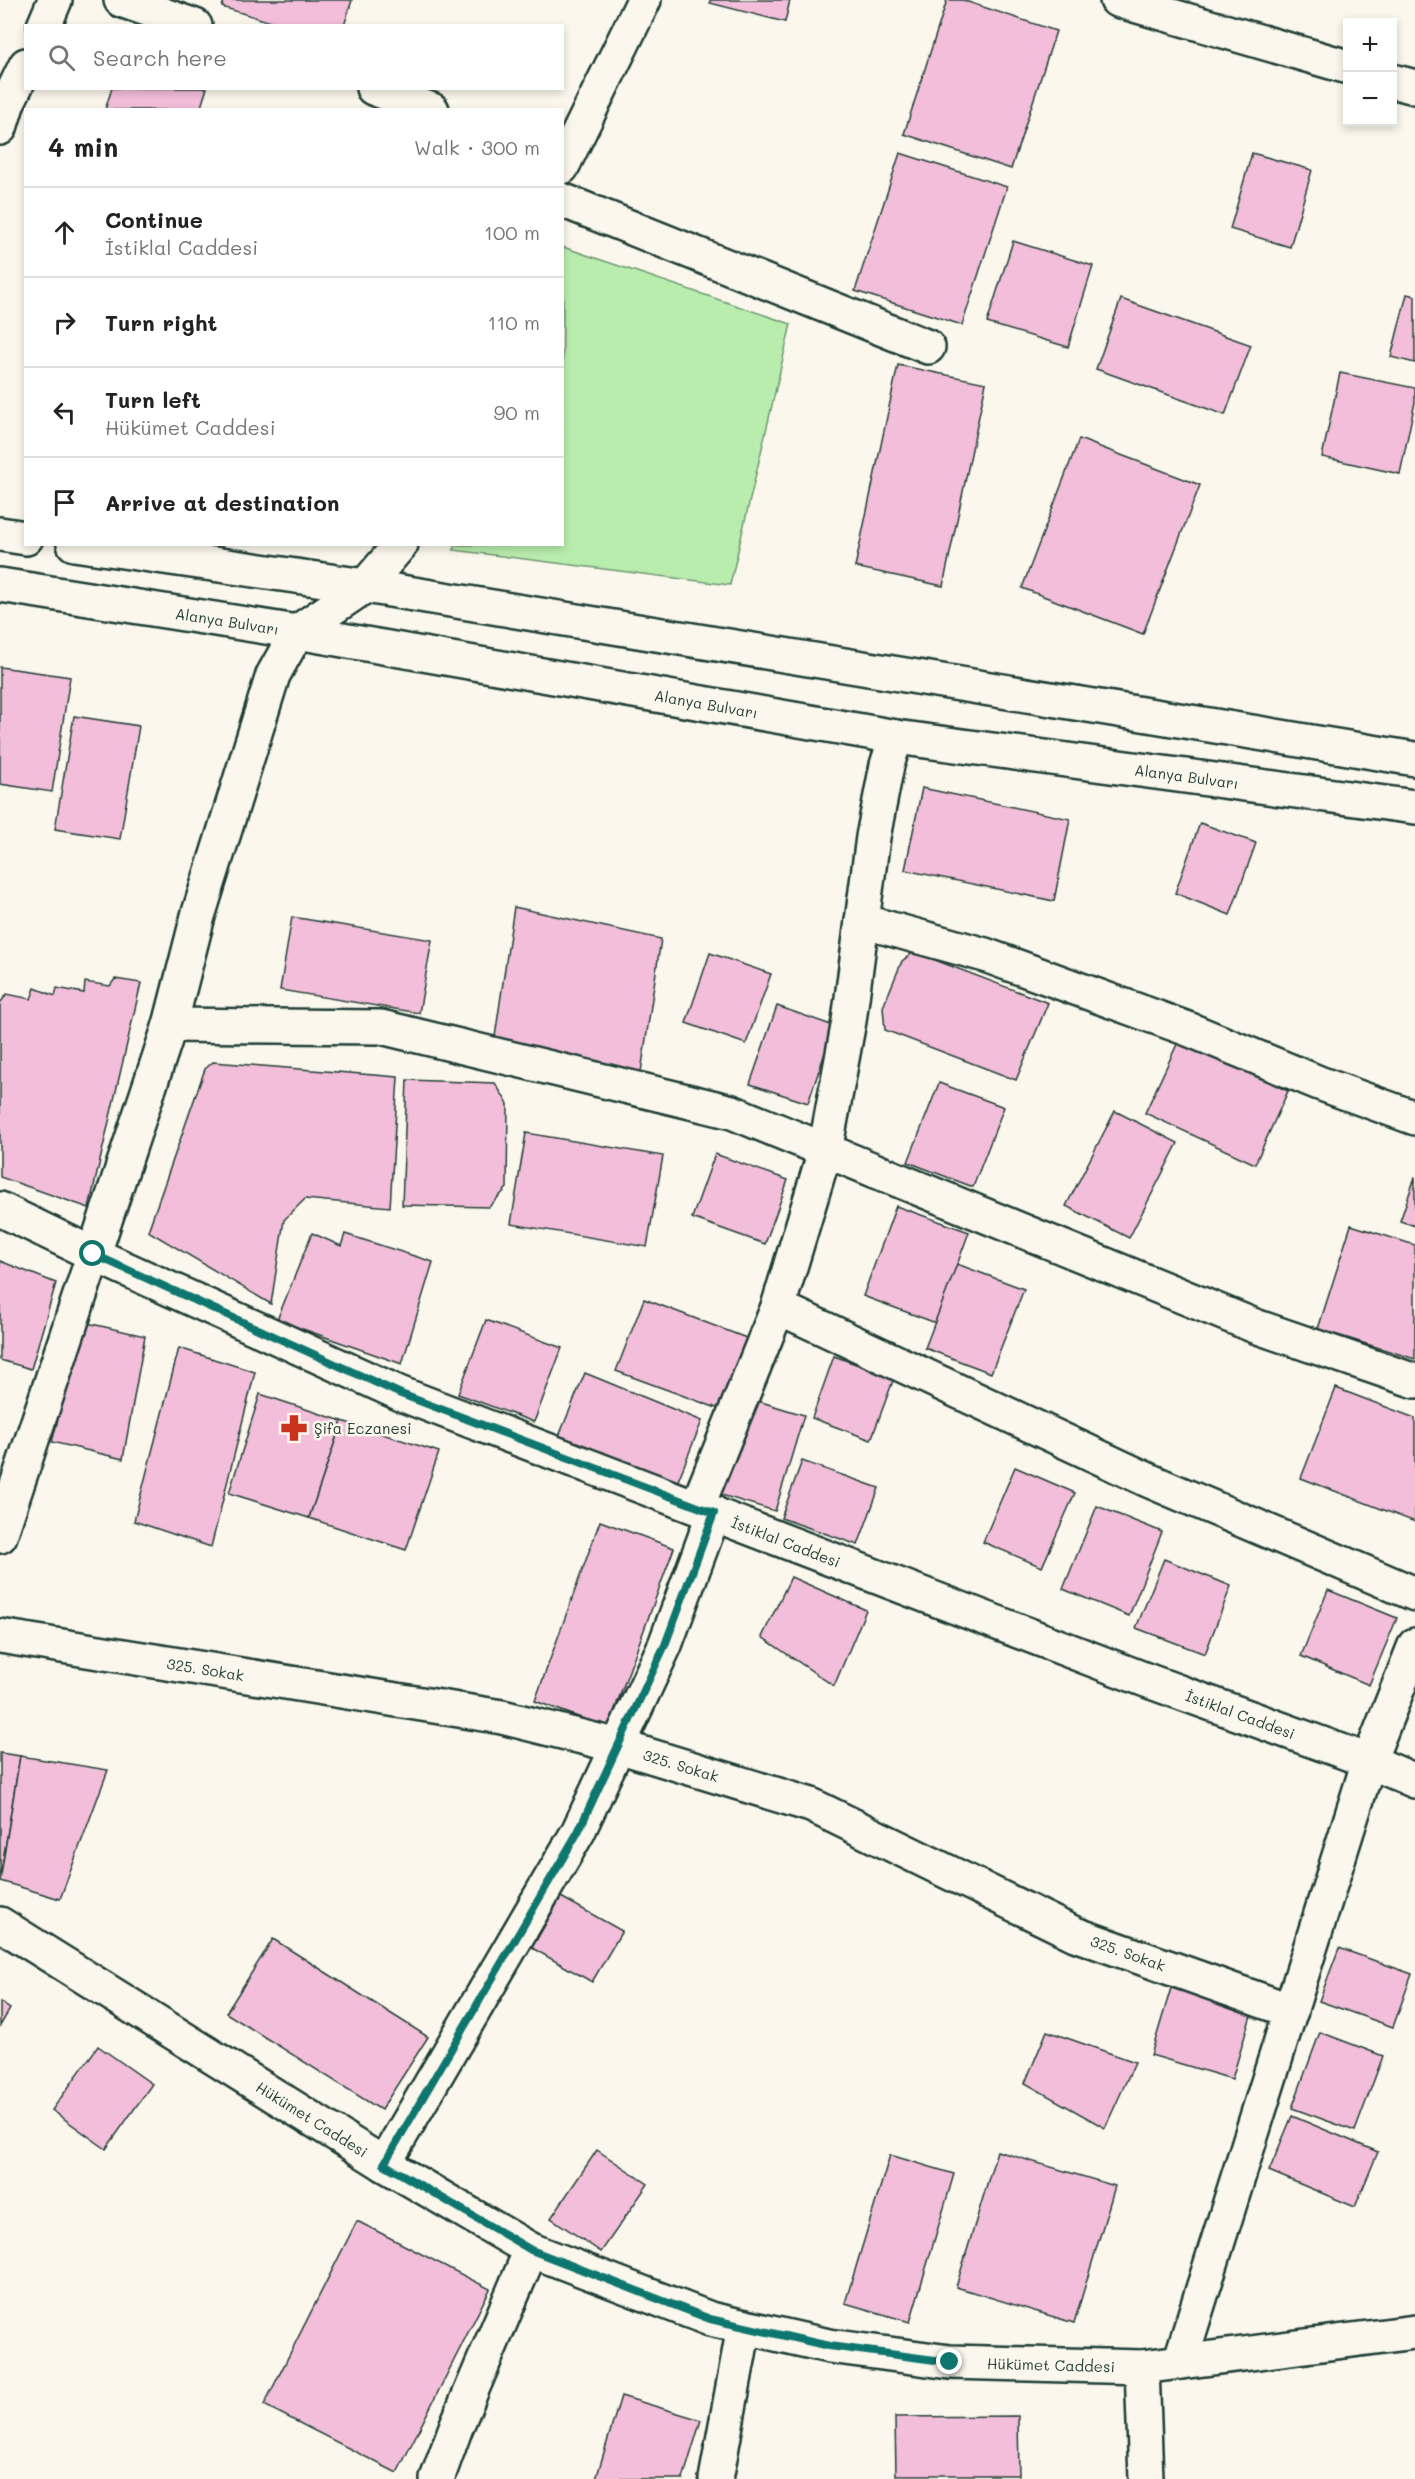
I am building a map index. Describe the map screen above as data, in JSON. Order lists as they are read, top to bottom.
{
  "streets": {
    "street": [
      "Alanya Bulvarı",
      "İstiklal Caddesi",
      "325. Sokak",
      "Hükümet Caddesi"
    ]
  },
  "places": {
    "pharmacy": ["Şifa Eczanesi"]
  },
  "page": {
    "map_buttons": ["+", "−"],
    "search": "Search here",
    "heading": ["4 min", "Walk · 300 m"],
    "list": [
      ["Continue", "İstiklal Caddesi", "100 m"],
      ["Turn right", "110 m"],
      ["Turn left", "Hükümet Caddesi", "90 m"],
      "Arrive at destination"
    ]
  }
}
